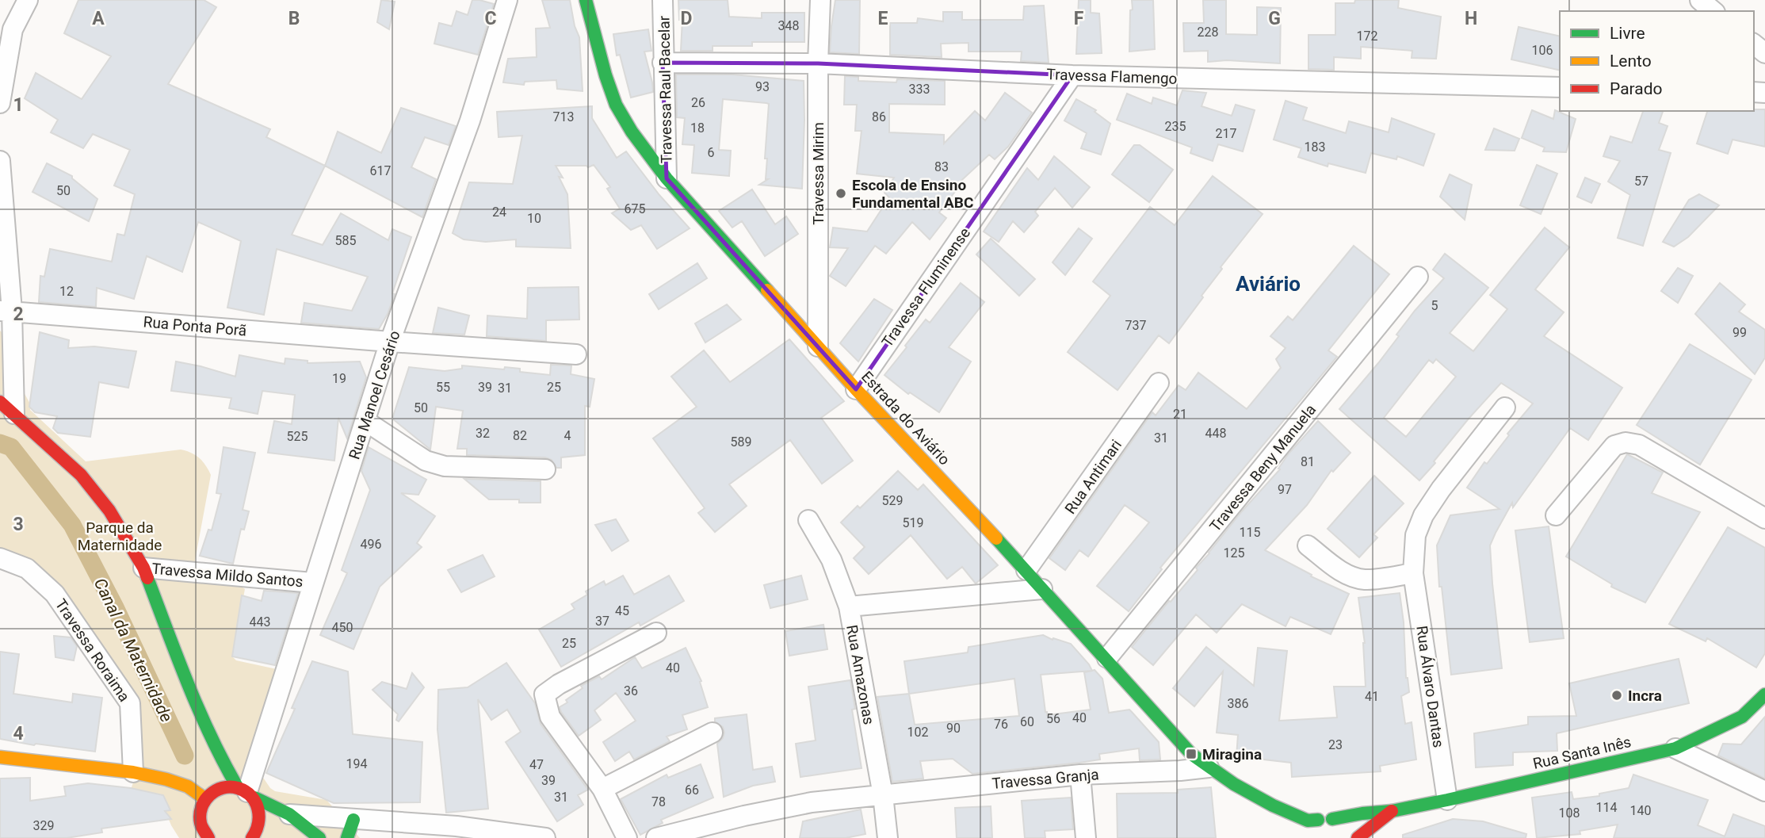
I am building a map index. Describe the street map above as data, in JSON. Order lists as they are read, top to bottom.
{
  "streets": {
    "street": [
      "Travessa Flamengo",
      "Travessa Raul Bacelar",
      "Travessa Mirim",
      "Travessa Fluminense",
      "Rua Ponta Porã",
      "Rua Manoel Cesário",
      "Estrada do Aviário",
      "Travessa Beny Manuela",
      "Rua Antimari",
      "Travessa Mildo Santos",
      "Travessa Roraima",
      "Rua Amazonas",
      "Rua Álvaro Dantas",
      "Rua Santa Inês",
      "Travessa Granja"
    ]
  },
  "crossings": [
    ["Travessa Flamengo", "Travessa Raul Bacelar"],
    ["Travessa Flamengo", "Travessa Mirim"],
    ["Travessa Flamengo", "Travessa Fluminense"],
    ["Travessa Raul Bacelar", "Estrada do Aviário"],
    ["Travessa Mirim", "Estrada do Aviário"],
    ["Travessa Fluminense", "Estrada do Aviário"],
    ["Rua Ponta Porã", "Rua Manoel Cesário"],
    ["Rua Manoel Cesário", "Travessa Mildo Santos"],
    ["Estrada do Aviário", "Travessa Beny Manuela"],
    ["Estrada do Aviário", "Rua Antimari"],
    ["Estrada do Aviário", "Rua Santa Inês"],
    ["Estrada do Aviário", "Travessa Granja"],
    ["Rua Amazonas", "Travessa Granja"],
    ["Rua Álvaro Dantas", "Rua Santa Inês"]
  ],
  "districts": ["Aviário"],
  "water": ["Canal da Maternidade"],
  "parks": ["Parque da Maternidade"],
  "places": {
    "other": ["Escola de Ensino Fundamental ABC", "Incra"],
    "transit": ["Miragina"]
  },
  "house_numbers": [
    "348",
    "228",
    "172",
    "106",
    "93",
    "333",
    "26",
    "713",
    "86",
    "235",
    "18",
    "217",
    "183",
    "6",
    "83",
    "617",
    "57",
    "50",
    "675",
    "24",
    "10",
    "585",
    "12",
    "5",
    "737",
    "99",
    "19",
    "55",
    "39",
    "25",
    "31",
    "50",
    "21",
    "32",
    "448",
    "82",
    "4",
    "525",
    "31",
    "589",
    "81",
    "97",
    "529",
    "519",
    "115",
    "496",
    "125",
    "45",
    "37",
    "443",
    "450",
    "25",
    "40",
    "36",
    "41",
    "386",
    "40",
    "56",
    "60",
    "76",
    "90",
    "102",
    "23",
    "194",
    "47",
    "39",
    "66",
    "31",
    "78",
    "114",
    "140",
    "108",
    "329"
  ],
  "legend": ["Livre", "Lento", "Parado"],
  "grid": {
    "columns": [
      "A",
      "B",
      "C",
      "D",
      "E",
      "F",
      "G",
      "H"
    ],
    "rows": [
      "1",
      "2",
      "3",
      "4"
    ]
  }
}
